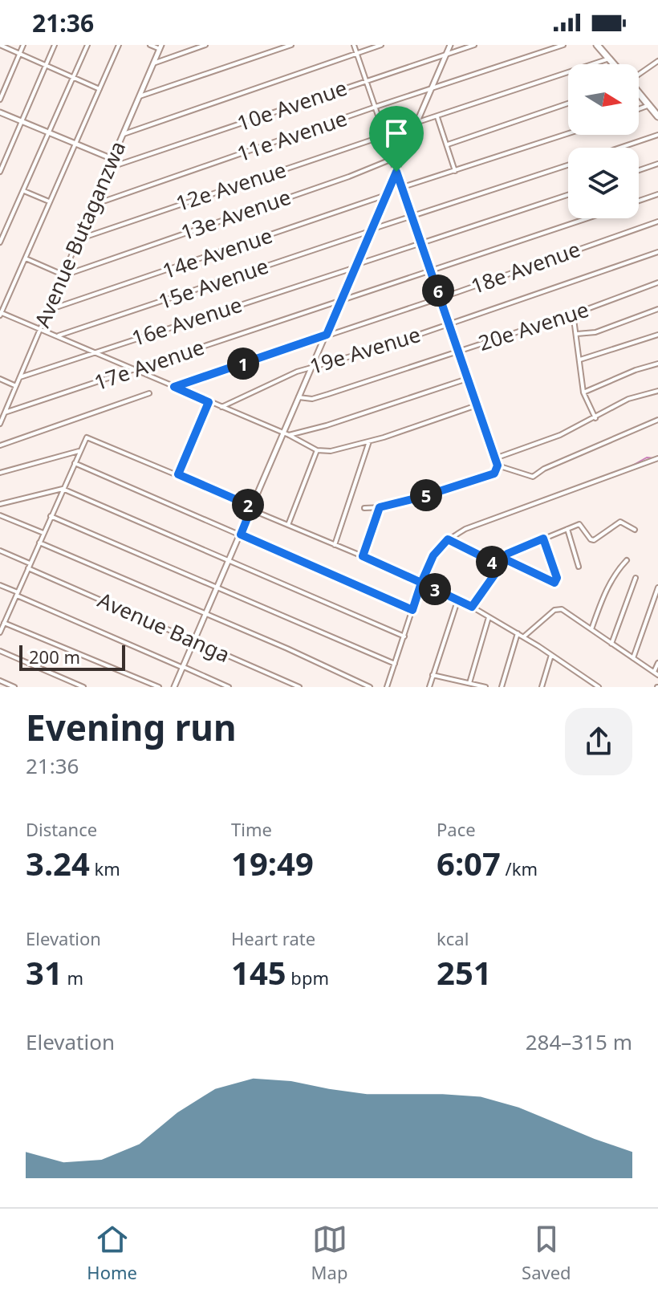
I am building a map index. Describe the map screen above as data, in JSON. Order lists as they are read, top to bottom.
{
  "streets": {
    "street": [
      "10e Avenue",
      "11e Avenue",
      "12e Avenue",
      "13e Avenue",
      "Avenue Butaganzwa",
      "14e Avenue",
      "18e Avenue",
      "15e Avenue",
      "16e Avenue",
      "20e Avenue",
      "19e Avenue",
      "17e Avenue",
      "Avenue Banga"
    ]
  },
  "crossings": [
    ["10e Avenue", "Avenue Butaganzwa"],
    ["11e Avenue", "Avenue Butaganzwa"],
    ["12e Avenue", "Avenue Butaganzwa"],
    ["13e Avenue", "Avenue Butaganzwa"],
    ["Avenue Butaganzwa", "14e Avenue"],
    ["Avenue Butaganzwa", "16e Avenue"],
    ["Avenue Butaganzwa", "17e Avenue"]
  ],
  "scale_bar": "200 m",
  "north": "right",
  "page": {
    "status": "21:36",
    "pins": [
      "6",
      "1",
      "5",
      "2",
      "4",
      "3"
    ],
    "scale": "200 m",
    "heading": ["Evening run", "21:36"],
    "stats": [
      ["Distance", "3.24 km"],
      ["Time", "19:49"],
      ["Pace", "6:07 /km"],
      ["Elevation", "31 m"],
      ["Heart rate", "145 bpm"],
      ["kcal", "251"]
    ],
    "chart": ["Elevation", "284–315 m"],
    "tabs": ["Home", "Map", "Saved"]
  }
}
